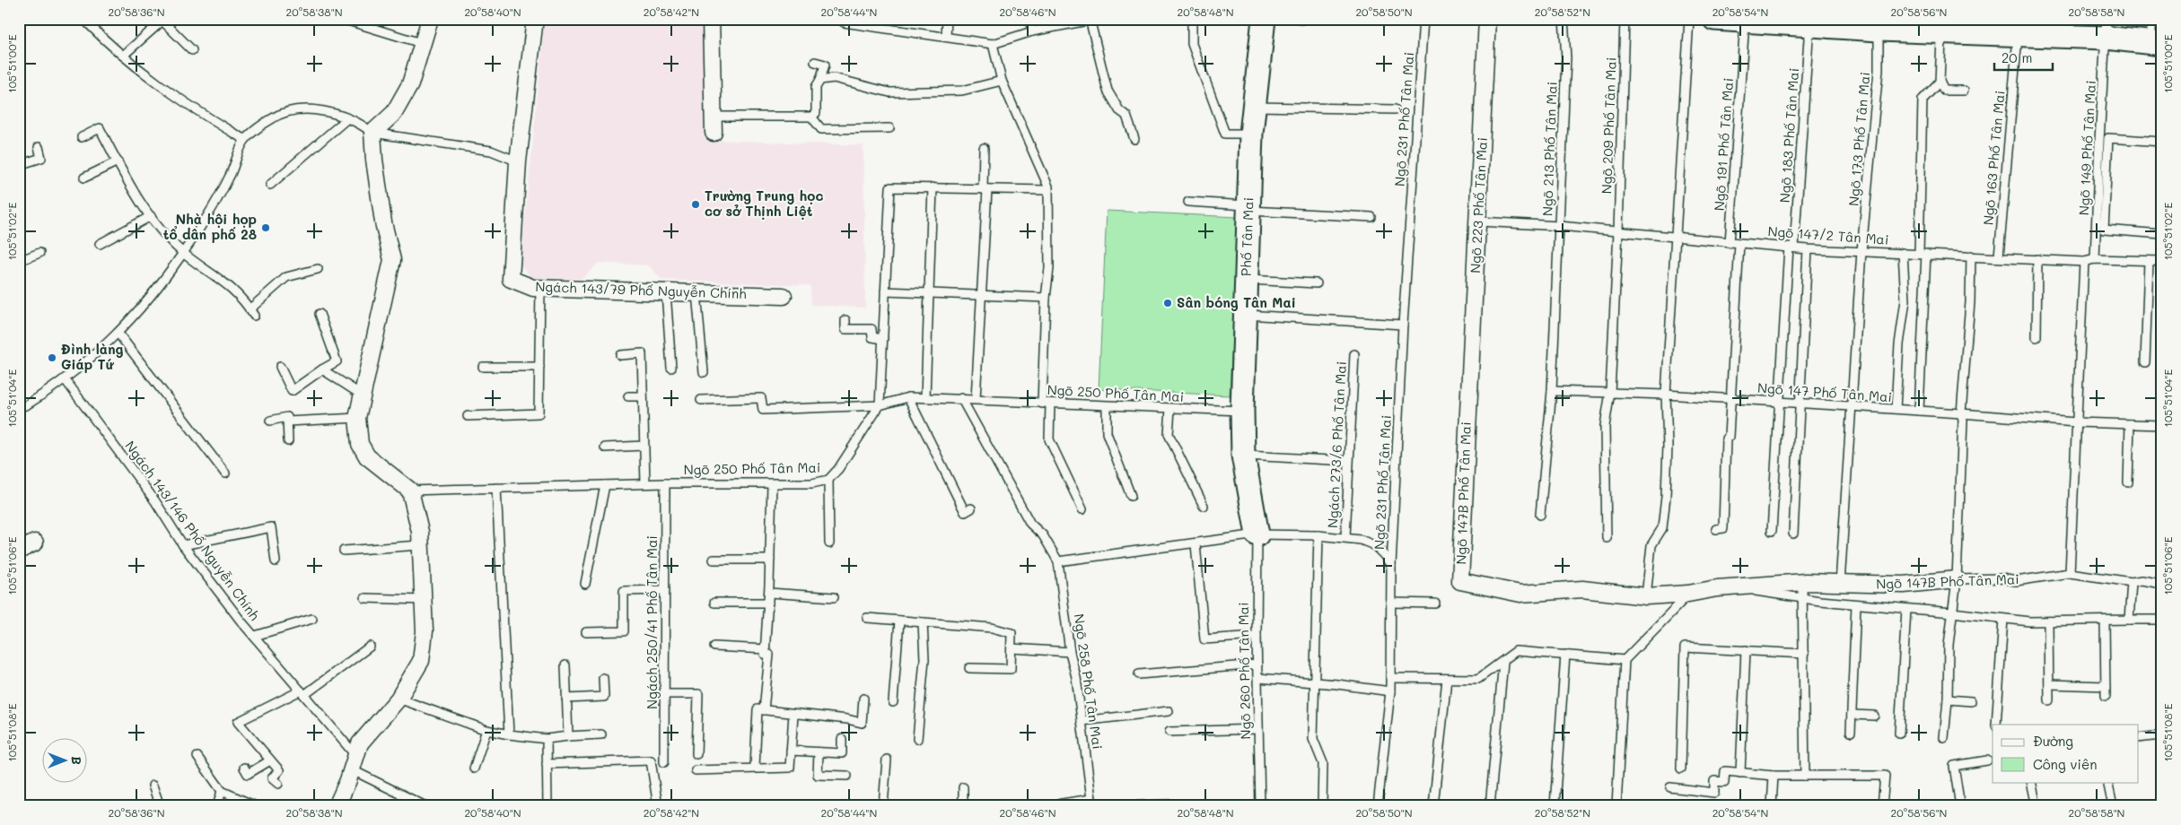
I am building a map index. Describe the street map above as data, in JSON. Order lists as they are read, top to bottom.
{
  "streets": {
    "street": [
      "Ngõ 223 Phố Tân Mai",
      "Phố Tân Mai",
      "Ngách 143/79 Phố Nguyễn Chính",
      "Ngõ 147B Phố Tân Mai"
    ],
    "lane": [
      "Ngõ 231 Phố Tân Mai",
      "Ngõ 209 Phố Tân Mai",
      "Ngõ 183 Phố Tân Mai",
      "Ngõ 173 Phố Tân Mai",
      "Ngõ 191 Phố Tân Mai",
      "Ngõ 149 Phố Tân Mai",
      "Ngõ 213 Phố Tân Mai",
      "Ngõ 163 Phố Tân Mai",
      "Ngõ 147/2 Tân Mai",
      "Ngõ 147 Phố Tân Mai",
      "Ngõ 250 Phố Tân Mai",
      "Ngách 273/6 Phố Tân Mai",
      "Ngách 143/146 Phố Nguyễn Chính",
      "Ngách 250/41 Phố Tân Mai",
      "Ngõ 260 Phố Tân Mai",
      "Ngõ 258 Phố Tân Mai"
    ]
  },
  "crossings": [
    ["Ngõ 209 Phố Tân Mai", "Ngõ 147/2 Tân Mai"],
    ["Ngõ 209 Phố Tân Mai", "Ngõ 147 Phố Tân Mai"],
    ["Ngõ 183 Phố Tân Mai", "Ngõ 147/2 Tân Mai"],
    ["Ngõ 183 Phố Tân Mai", "Ngõ 147 Phố Tân Mai"],
    ["Ngõ 173 Phố Tân Mai", "Ngõ 147/2 Tân Mai"],
    ["Ngõ 173 Phố Tân Mai", "Ngõ 147 Phố Tân Mai"],
    ["Ngõ 173 Phố Tân Mai", "Ngõ 147B Phố Tân Mai"],
    ["Ngõ 191 Phố Tân Mai", "Ngõ 147/2 Tân Mai"],
    ["Ngõ 149 Phố Tân Mai", "Ngõ 147/2 Tân Mai"],
    ["Ngõ 213 Phố Tân Mai", "Ngõ 147/2 Tân Mai"],
    ["Ngõ 213 Phố Tân Mai", "Ngõ 147 Phố Tân Mai"],
    ["Ngõ 163 Phố Tân Mai", "Ngõ 147/2 Tân Mai"],
    ["Ngõ 223 Phố Tân Mai", "Ngõ 147/2 Tân Mai"],
    ["Ngõ 223 Phố Tân Mai", "Ngõ 147B Phố Tân Mai"],
    ["Phố Tân Mai", "Ngõ 250 Phố Tân Mai"],
    ["Phố Tân Mai", "Ngõ 260 Phố Tân Mai"],
    ["Ngõ 250 Phố Tân Mai", "Ngách 250/41 Phố Tân Mai"],
    ["Ngõ 250 Phố Tân Mai", "Ngõ 258 Phố Tân Mai"]
  ],
  "places": [
    "Trường Trung học cơ sở Thịnh Liệt",
    "Nhà hội họp tổ dân phố 28",
    "Sân bóng Tân Mai",
    "Đình làng Giáp Tứ"
  ],
  "legend": ["Đường", "Công viên"],
  "scale_bar": "20 m",
  "north": "right",
  "coordinates": [
    "20°58'36\"N",
    "20°58'38\"N",
    "20°58'40\"N",
    "20°58'42\"N",
    "20°58'44\"N",
    "20°58'46\"N",
    "20°58'48\"N",
    "20°58'50\"N",
    "20°58'52\"N",
    "20°58'54\"N",
    "20°58'56\"N",
    "20°58'58\"N",
    "105°51'00\"E",
    "105°51'02\"E",
    "105°51'04\"E",
    "105°51'06\"E",
    "105°51'08\"E"
  ]
}
